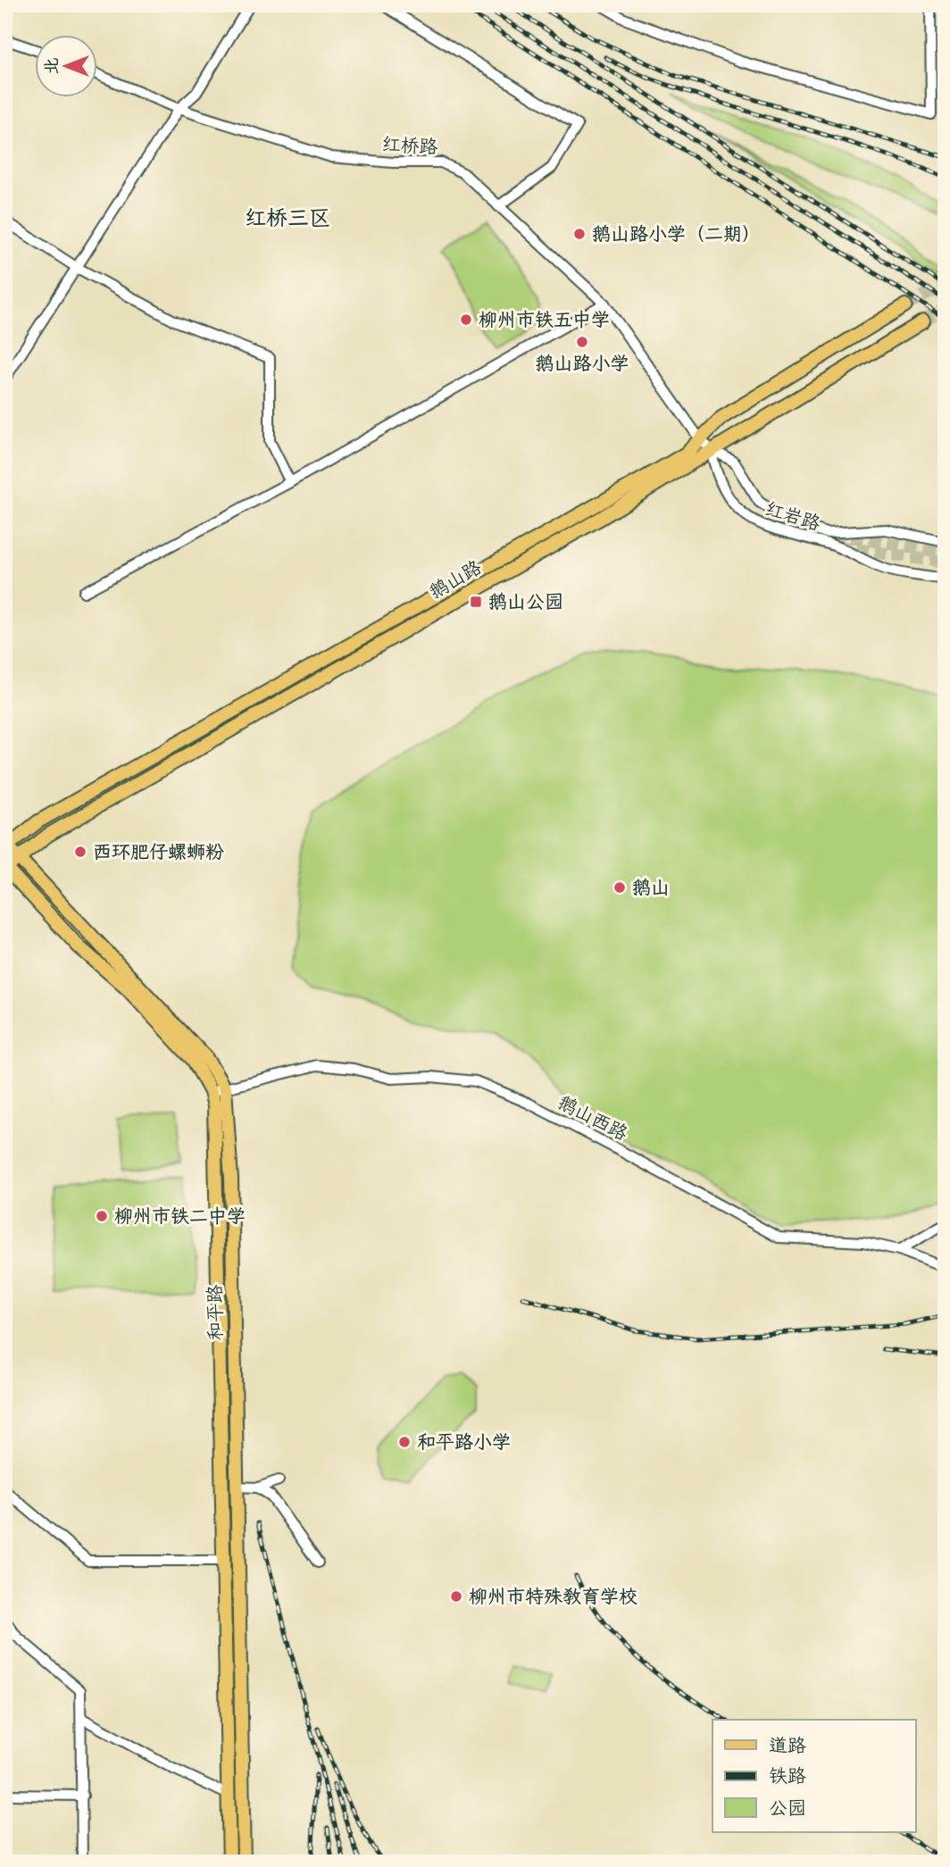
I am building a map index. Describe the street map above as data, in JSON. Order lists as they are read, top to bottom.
{
  "streets": {
    "main road": ["鹅山路", "和平路"],
    "street": ["红桥路", "红岩路", "鹅山西路"]
  },
  "crossings": [
    ["红桥路", "红岩路"],
    ["红桥路", "鹅山路"],
    ["红岩路", "鹅山路"],
    ["鹅山路", "和平路"],
    ["鹅山西路", "和平路"]
  ],
  "districts": ["红桥三区"],
  "places": {
    "other": [
      "鹅山路小学（二期）",
      "柳州市铁五中学",
      "鹅山路小学",
      "西环肥仔螺蛳粉",
      "鹅山",
      "柳州市铁二中学",
      "和平路小学",
      "柳州市特殊教育学校"
    ],
    "transit": ["鹅山公园"]
  },
  "legend": ["道路", "铁路", "公园"],
  "north": "left"
}
